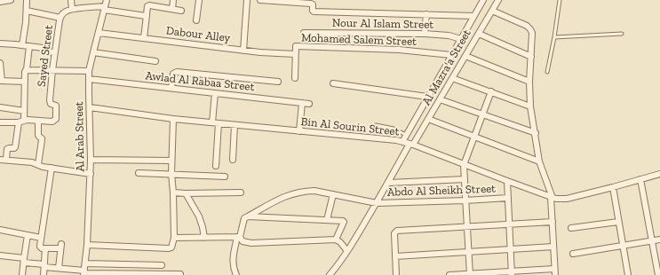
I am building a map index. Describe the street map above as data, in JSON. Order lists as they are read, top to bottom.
{
  "streets": {
    "street": [
      "Nour Al Islam Street",
      "Dabour Alley",
      "Mohamed Salem Street",
      "Sayed Street",
      "Al Mazra'a Street",
      "Awlad Al Rabaa Street",
      "Bin Al Sourin Street",
      "Al Arab Street",
      "Abdo Al Sheikh Street"
    ]
  },
  "crossings": [
    ["Nour Al Islam Street", "Al Mazra'a Street"],
    ["Dabour Alley", "Mohamed Salem Street"],
    ["Dabour Alley", "Al Arab Street"],
    ["Mohamed Salem Street", "Al Mazra'a Street"],
    ["Al Mazra'a Street", "Bin Al Sourin Street"],
    ["Al Mazra'a Street", "Abdo Al Sheikh Street"],
    ["Awlad Al Rabaa Street", "Al Arab Street"],
    ["Bin Al Sourin Street", "Al Arab Street"]
  ]
}
